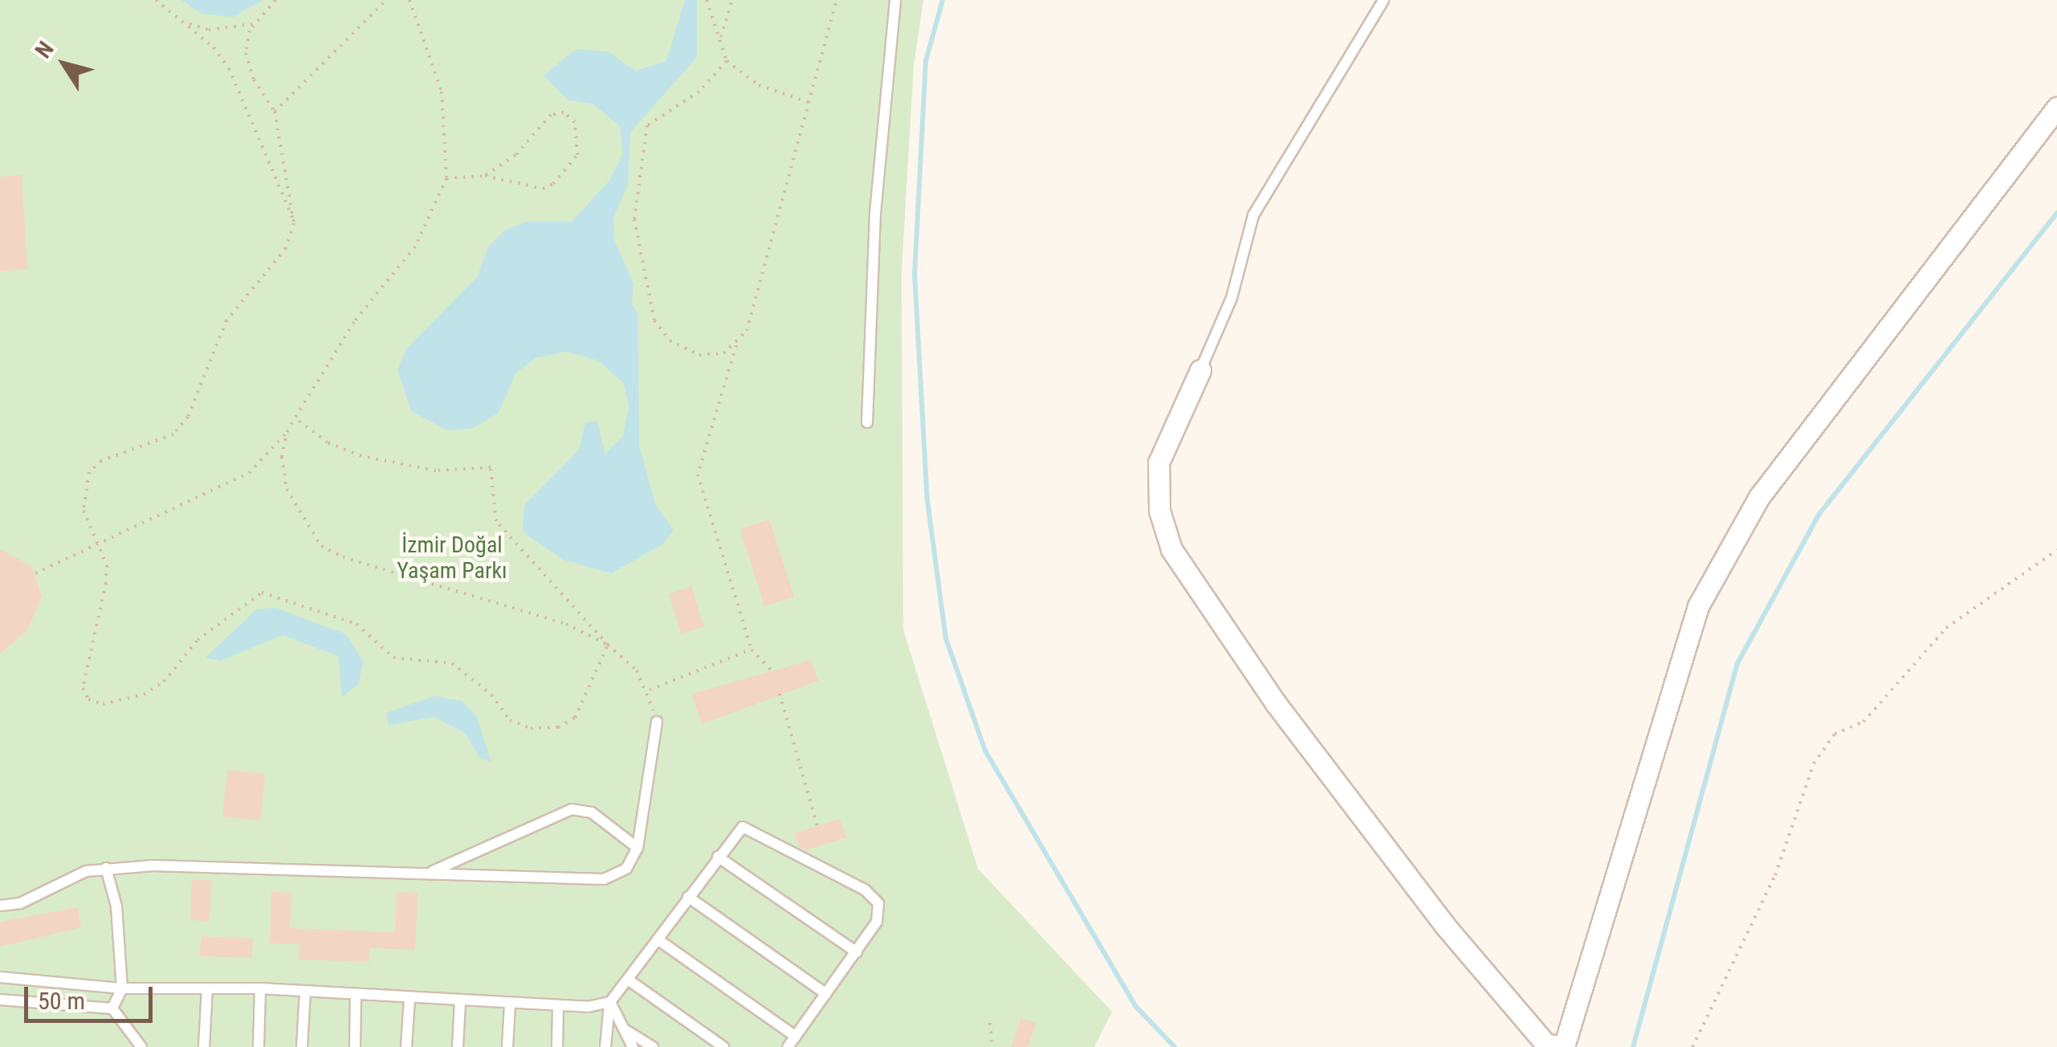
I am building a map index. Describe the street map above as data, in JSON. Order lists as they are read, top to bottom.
{
  "parks": ["İzmir Doğal Yaşam Parkı"],
  "scale_bar": "50 m",
  "north": "top left"
}
